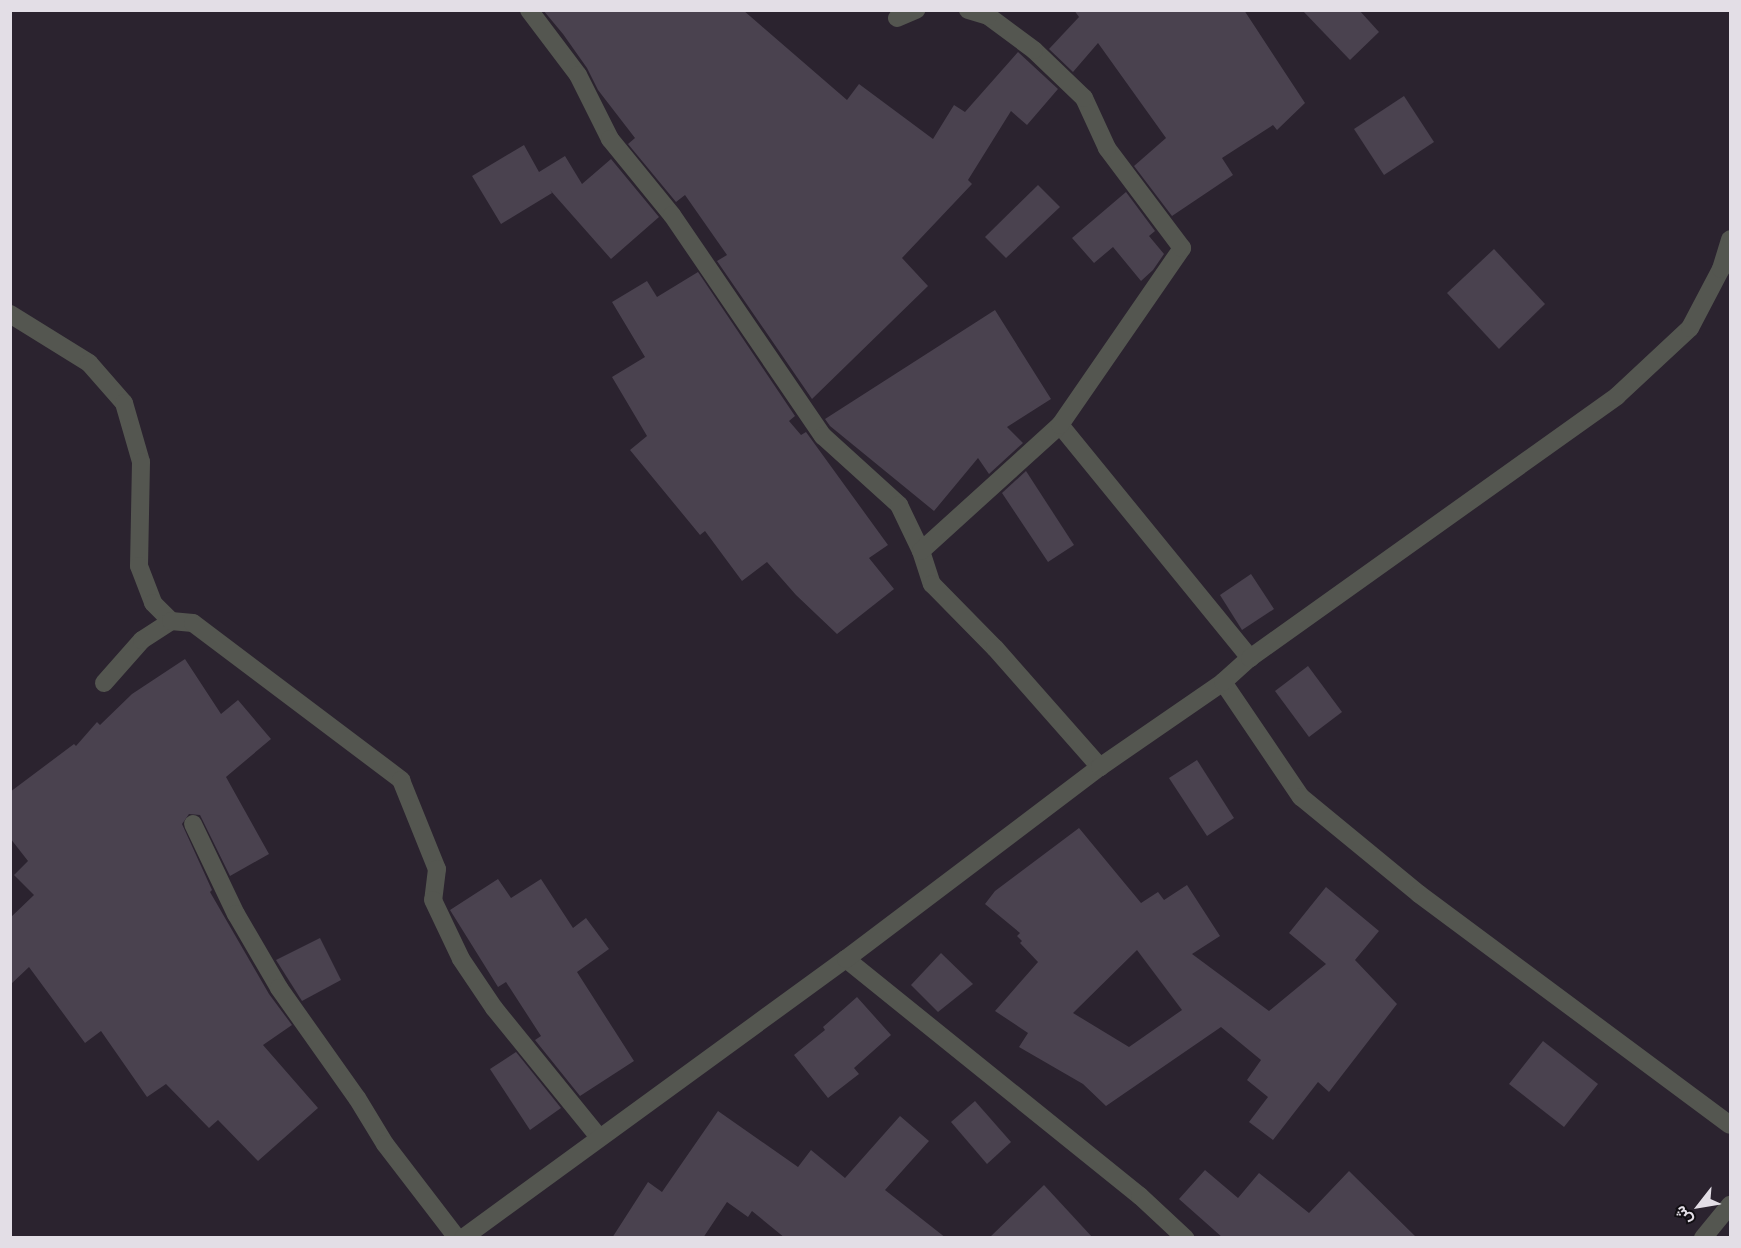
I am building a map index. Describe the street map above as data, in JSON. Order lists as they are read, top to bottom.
{
  "north": "bottom left"
}
